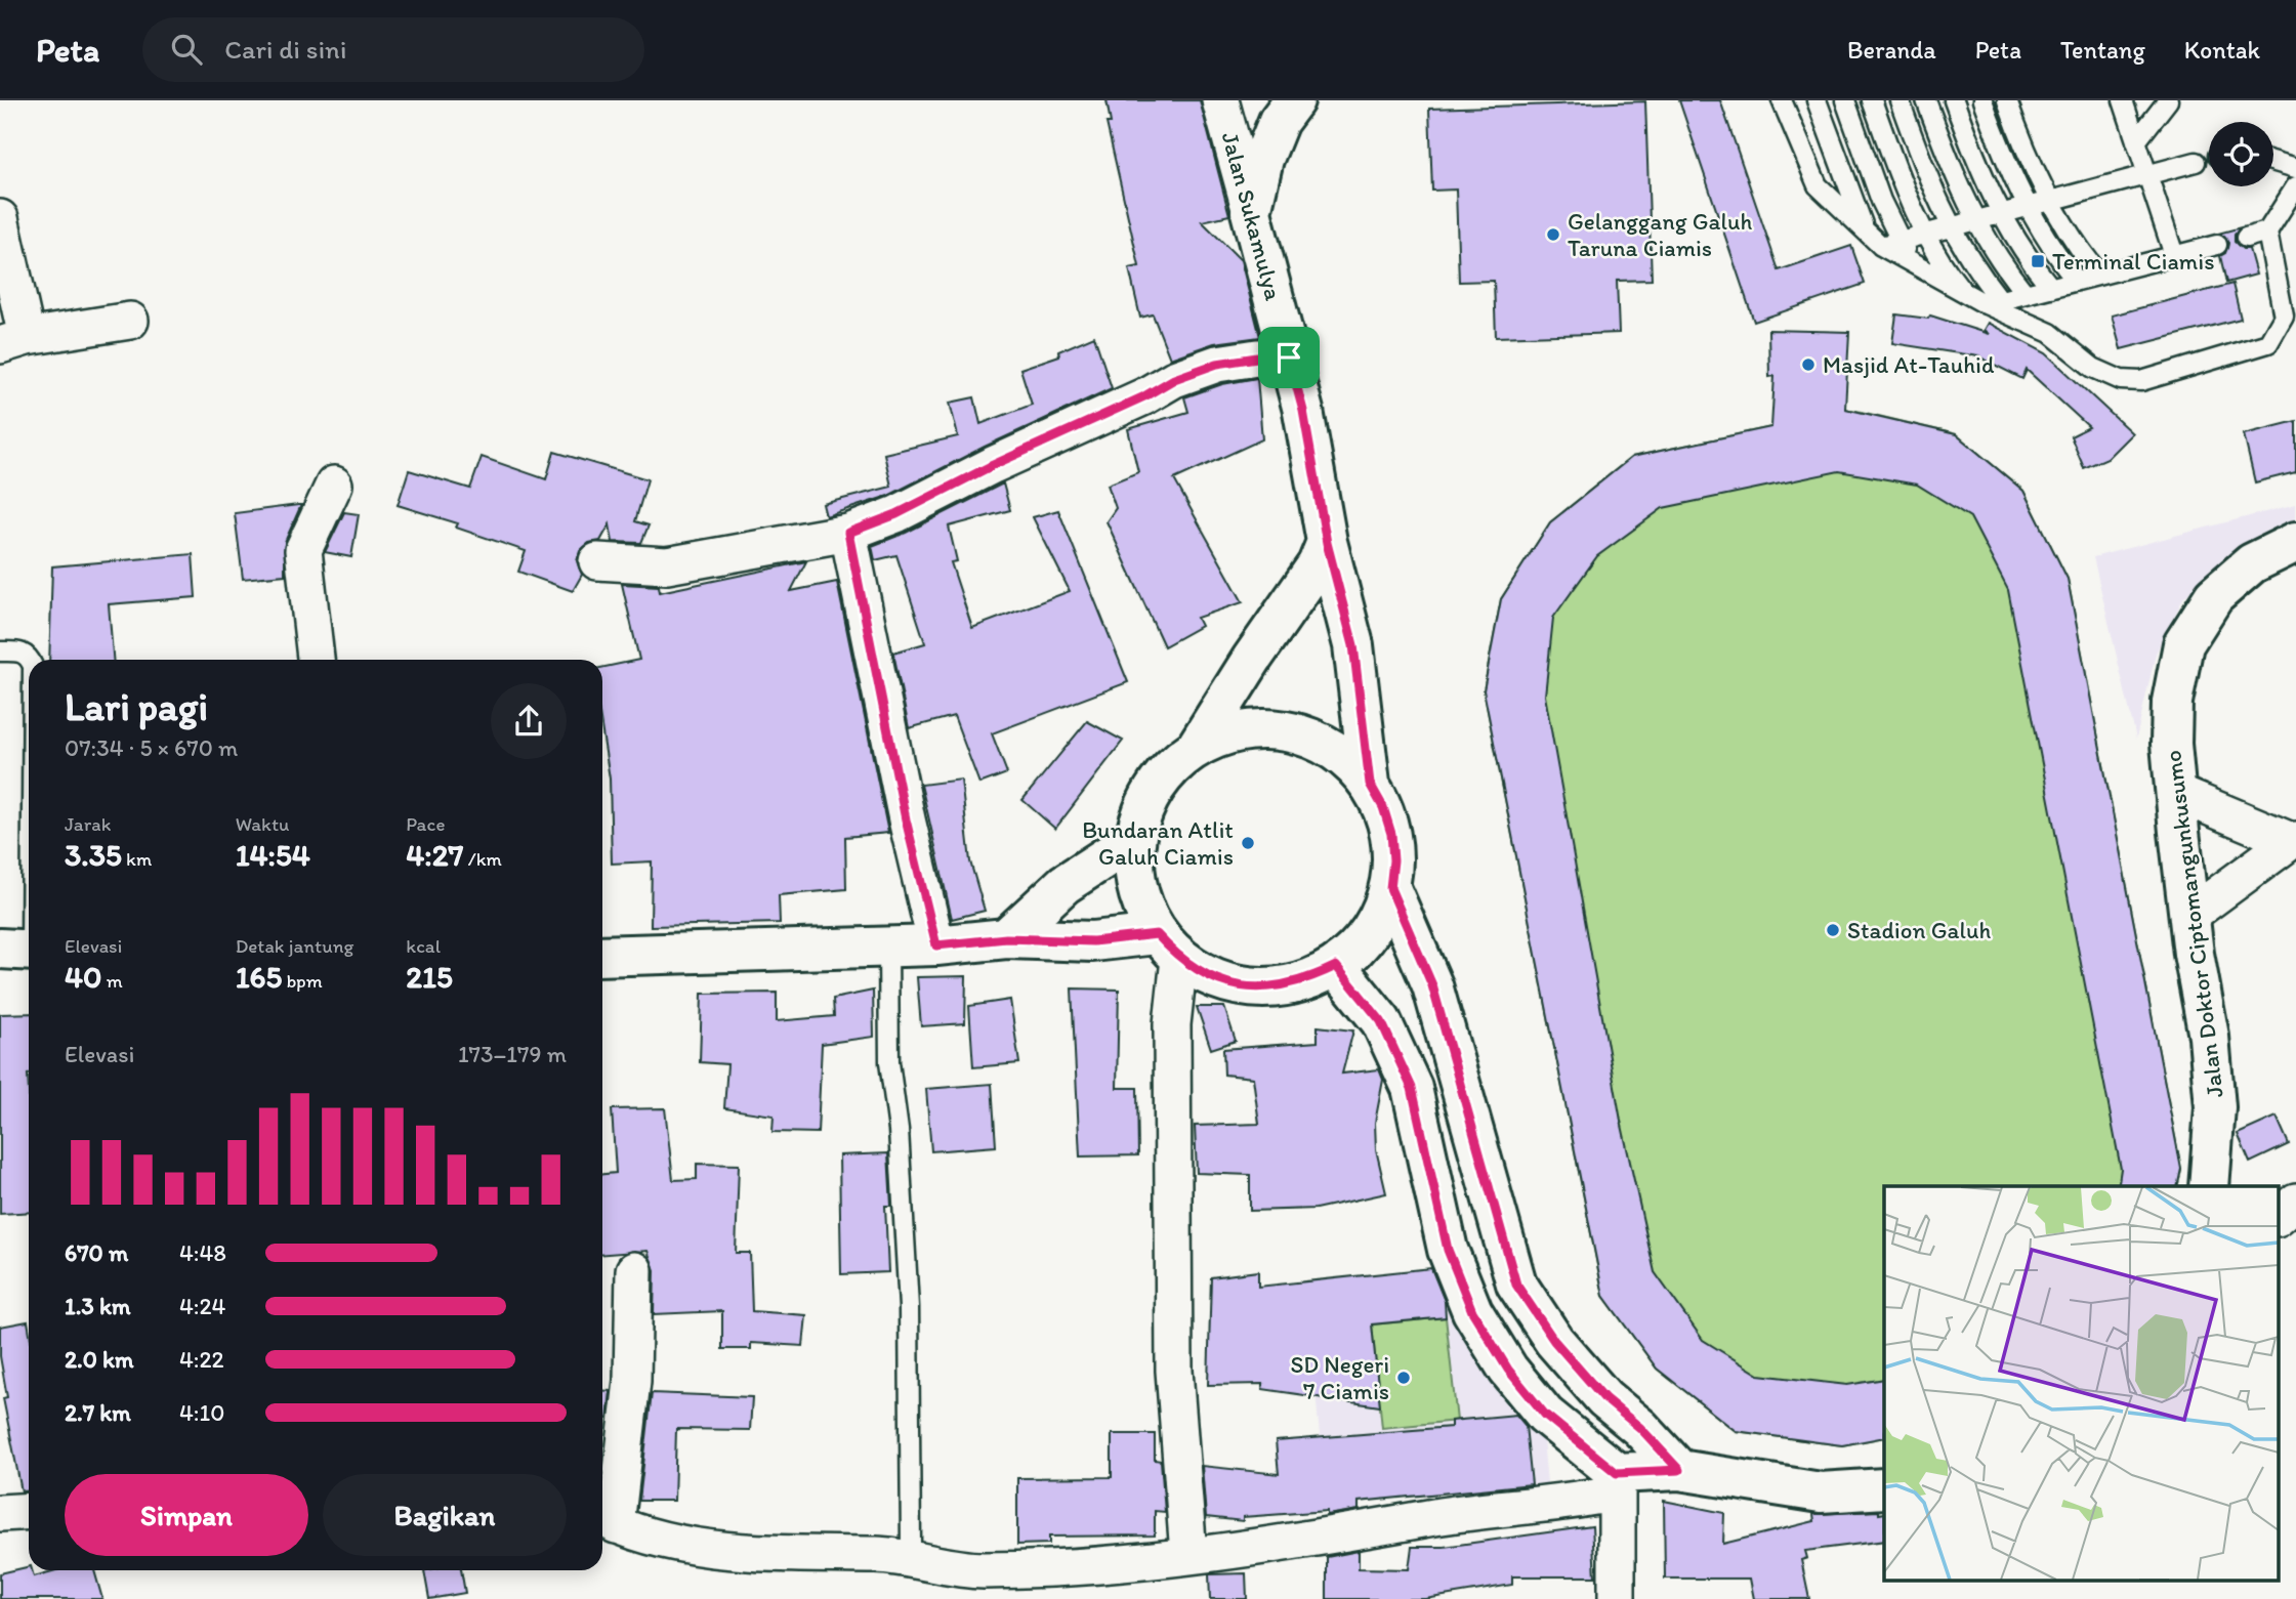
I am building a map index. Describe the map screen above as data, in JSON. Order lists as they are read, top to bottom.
{
  "streets": {
    "main road": ["Jalan Sukamulya", "Jalan Doktor Ciptomangunkusumo"]
  },
  "places": {
    "other": [
      "Gelanggang Galuh Taruna Ciamis",
      "Masjid At-Tauhid",
      "Bundaran Atlit Galuh Ciamis",
      "Stadion Galuh",
      "SD Negeri 7 Ciamis"
    ],
    "transit": ["Terminal Ciamis"]
  },
  "page": {
    "header": "Peta",
    "search": "Cari di sini",
    "nav": [
      "Beranda",
      "Peta",
      "Tentang",
      "Kontak"
    ],
    "heading": ["Lari pagi", "07:34 · 5 × 670 m"],
    "stats": [
      ["Jarak", "3.35 km"],
      ["Waktu", "14:54"],
      ["Pace", "4:27 /km"],
      ["Elevasi", "40 m"],
      ["Detak jantung", "165 bpm"],
      ["kcal", "215"]
    ],
    "chart": ["Elevasi", "173–179 m"],
    "list": [
      {
        "name": "670 m",
        "note": "4:48"
      },
      {
        "name": "1.3 km",
        "note": "4:24"
      },
      {
        "name": "2.0 km",
        "note": "4:22"
      },
      {
        "name": "2.7 km",
        "note": "4:10"
      }
    ],
    "buttons": ["Simpan", "Bagikan"]
  }
}
